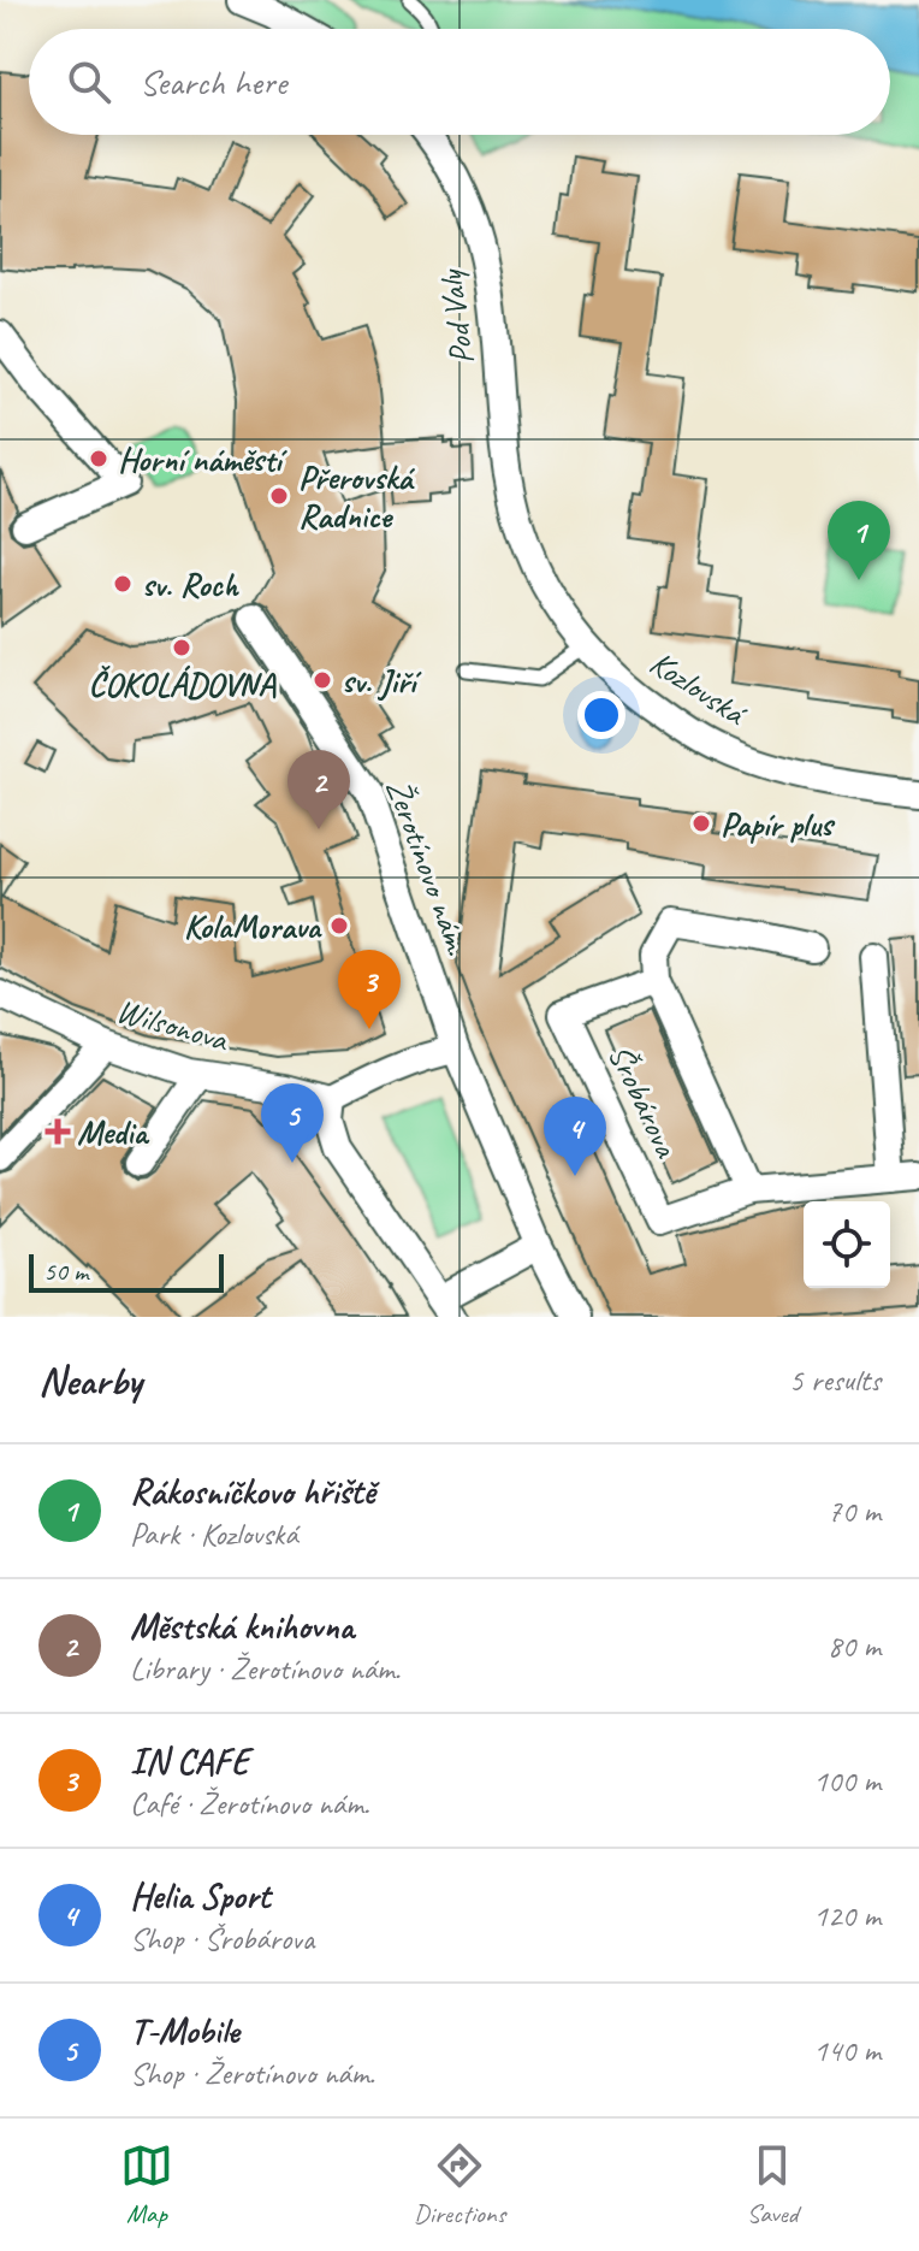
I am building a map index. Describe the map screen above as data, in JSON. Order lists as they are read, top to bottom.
{
  "streets": {
    "street": [
      "Pod Valy",
      "Kozlovská",
      "Žerotínovo nám.",
      "Wilsonova",
      "Šrobárova"
    ]
  },
  "crossings": [
    ["Pod Valy", "Kozlovská"]
  ],
  "places": {
    "other": [
      "Horní náměstí",
      "Přerovská Radnice",
      "sv. Roch",
      "ČOKOLÁDOVNA",
      "sv. Jiří",
      "Papír plus",
      "KolaMorava"
    ],
    "health": ["Media"]
  },
  "scale_bar": "50 m",
  "page": {
    "search": "Search here",
    "pins": [
      "1",
      "2",
      "3",
      "5",
      "4"
    ],
    "scale": "50 m",
    "heading": ["Nearby", "5 results"],
    "list": [
      {
        "mark": "1",
        "name": "Rákosníčkovo hřiště",
        "note": "Park · Kozlovská",
        "value": "70 m"
      },
      {
        "mark": "2",
        "name": "Městská knihovna",
        "note": "Library · Žerotínovo nám.",
        "value": "80 m"
      },
      {
        "mark": "3",
        "name": "IN CAFE",
        "note": "Café · Žerotínovo nám.",
        "value": "100 m"
      },
      {
        "mark": "4",
        "name": "Helia Sport",
        "note": "Shop · Šrobárova",
        "value": "120 m"
      },
      {
        "mark": "5",
        "name": "T-Mobile",
        "note": "Shop · Žerotínovo nám.",
        "value": "140 m"
      }
    ],
    "nav": ["Map", "Directions", "Saved"]
  }
}
